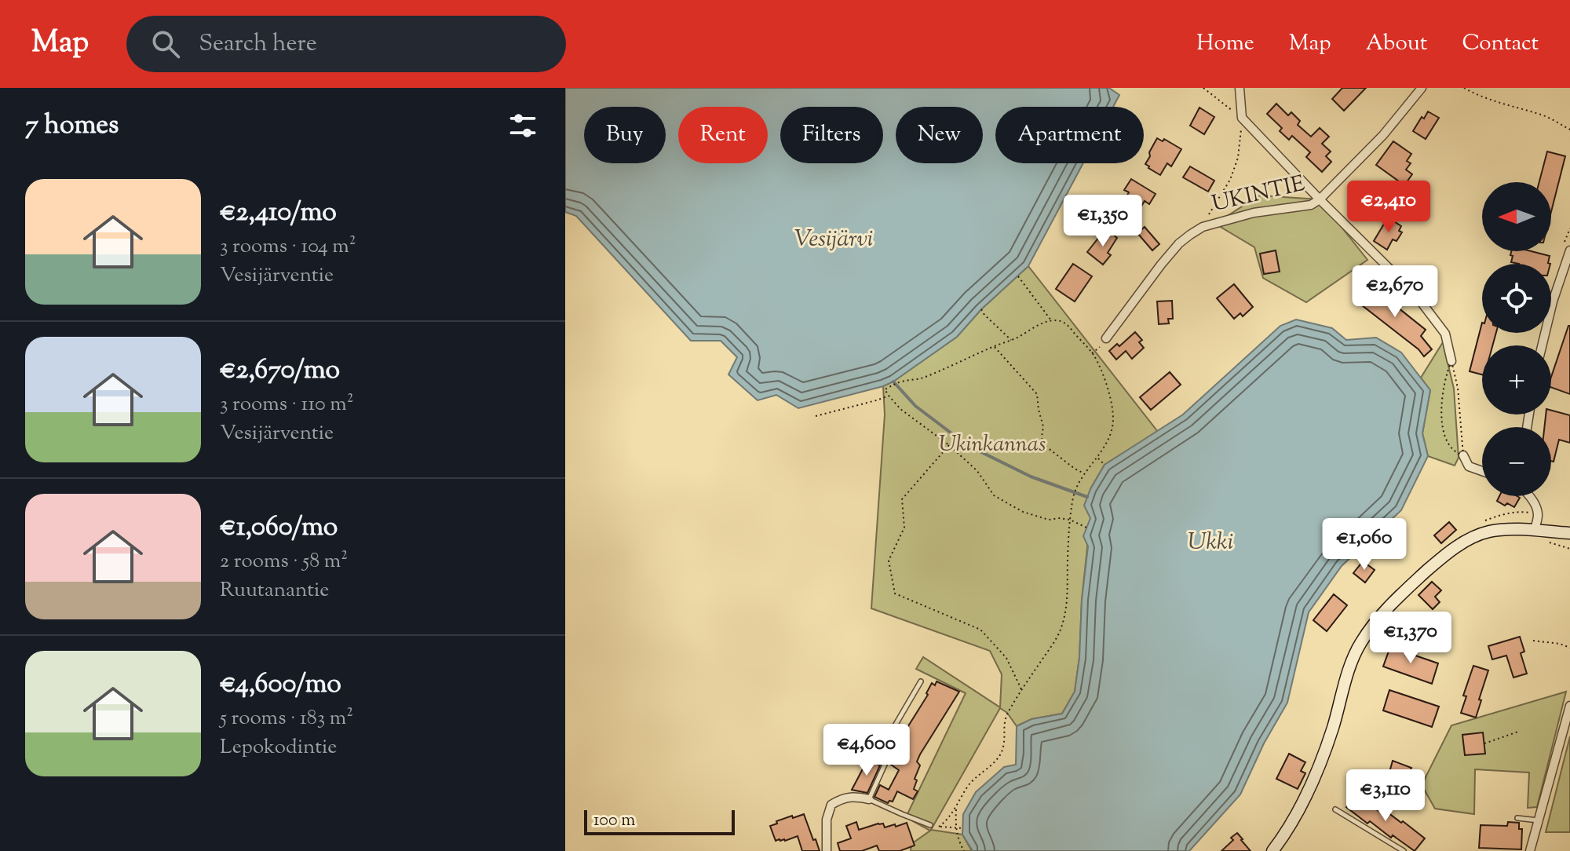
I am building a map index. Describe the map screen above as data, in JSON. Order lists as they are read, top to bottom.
{
  "streets": {
    "street": ["UKINTIE"]
  },
  "water": ["Vesijärvi", "Ukki"],
  "parks": ["Ukinkannas"],
  "scale_bar": "100 m",
  "north": "left",
  "page": {
    "header": "Map",
    "search": "Search here",
    "nav": [
      "Home",
      "Map",
      "About",
      "Contact"
    ],
    "heading": "7 homes",
    "chip": [
      "Buy",
      "Rent",
      "Filters",
      "New",
      "Apartment"
    ],
    "list": [
      {
        "name": "€2,410/mo",
        "note": "3 rooms · 104 m² · Vesijärventie"
      },
      {
        "name": "€2,670/mo",
        "note": "3 rooms · 110 m² · Vesijärventie"
      },
      {
        "name": "€1,060/mo",
        "note": "2 rooms · 58 m² · Ruutanantie"
      },
      {
        "name": "€4,600/mo",
        "note": "5 rooms · 183 m² · Lepokodintie"
      }
    ],
    "price": [
      "€2,410",
      "€1,350",
      "€2,670",
      "€1,060",
      "€1,370",
      "€4,600",
      "€3,110"
    ],
    "map_buttons": ["+", "−"],
    "scale": "100 m"
  }
}
